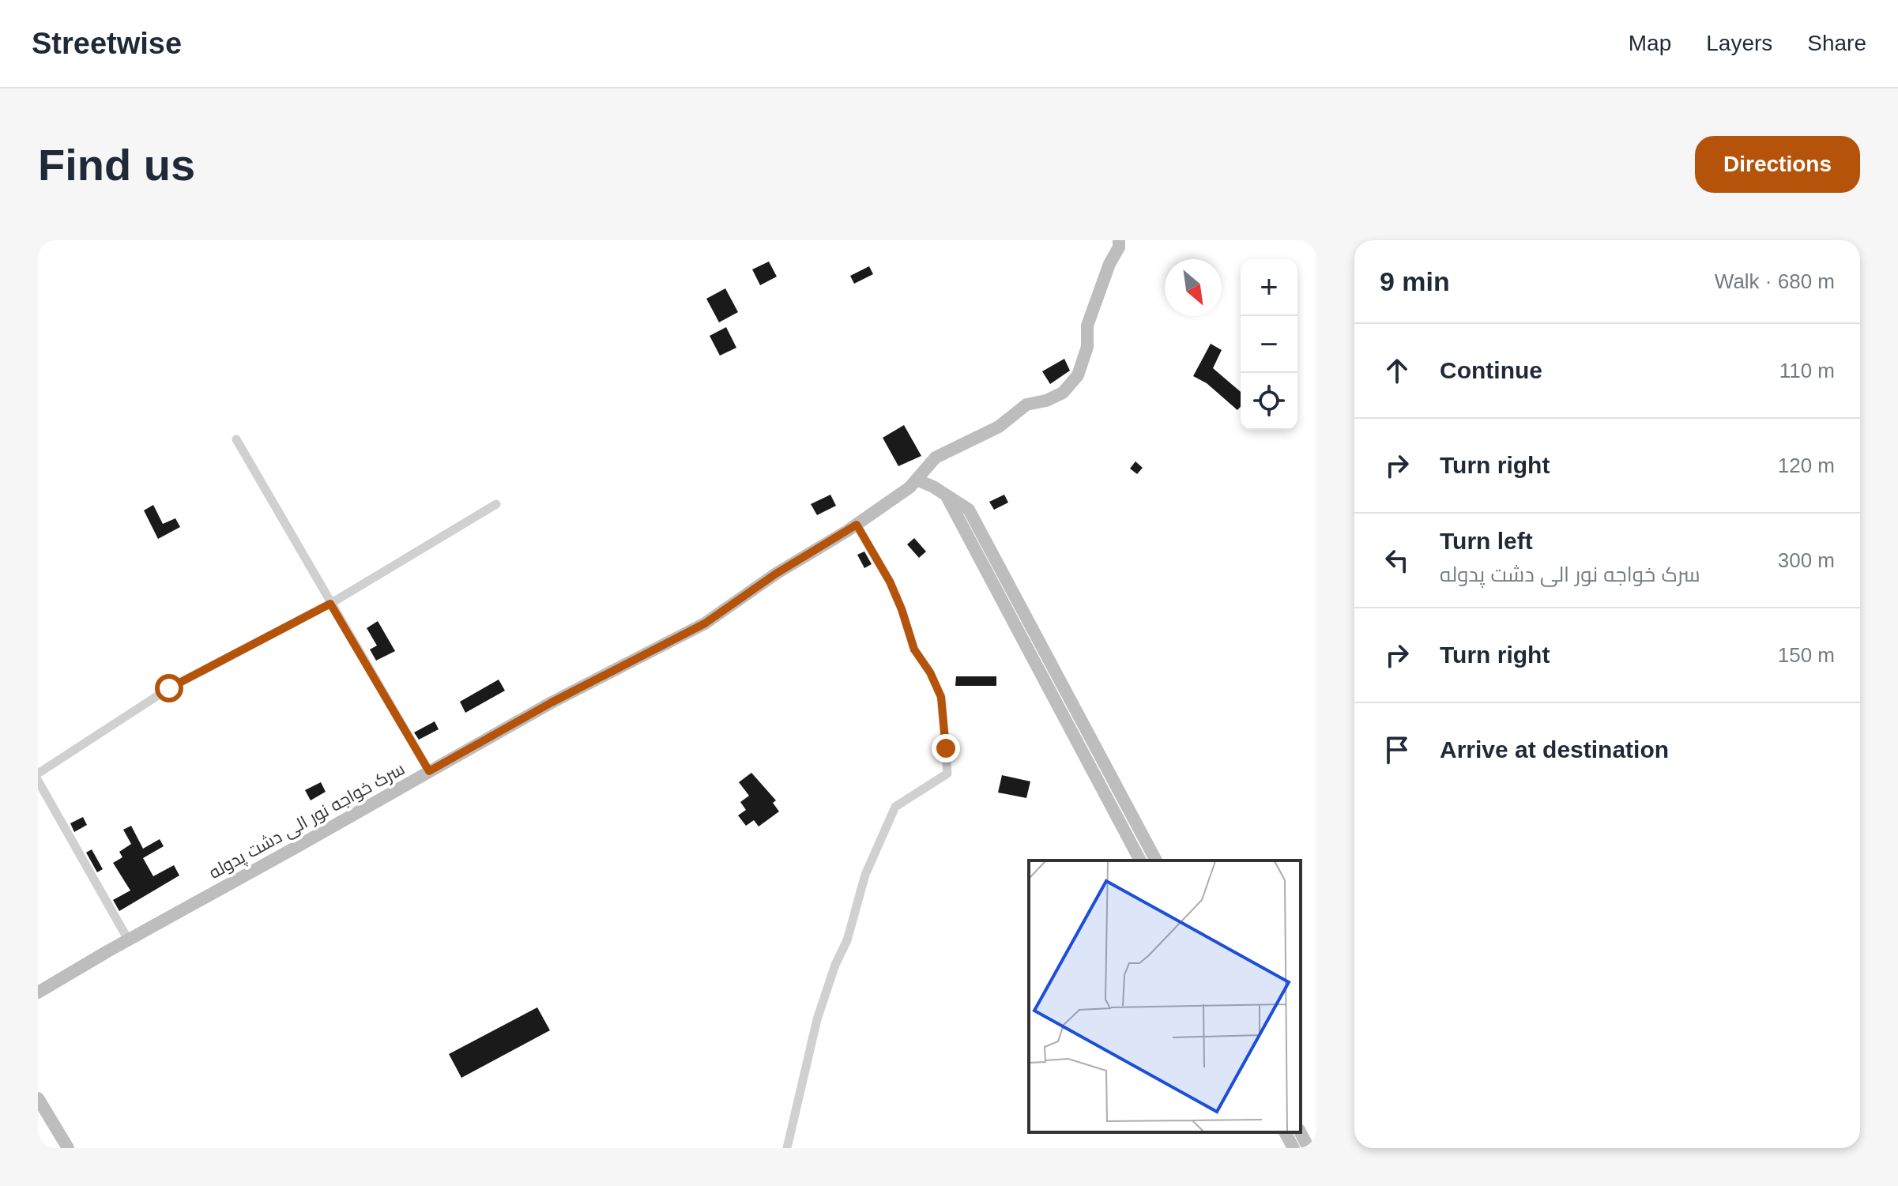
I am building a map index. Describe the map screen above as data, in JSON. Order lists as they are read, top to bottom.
{
  "streets": {
    "main road": ["سرک خواجه نور الی دشت پدوله"]
  },
  "north": "bottom right",
  "page": {
    "header": "Streetwise",
    "nav": ["Map", "Layers", "Share"],
    "buttons": "Directions",
    "title": "Find us",
    "heading": ["9 min", "Walk · 680 m"],
    "map_buttons": ["+", "−"],
    "list": [
      ["Continue", "110 m"],
      ["Turn right", "120 m"],
      ["Turn left", "سرک خواجه نور الی دشت پدوله", "300 m"],
      ["Turn right", "150 m"],
      "Arrive at destination"
    ]
  }
}
